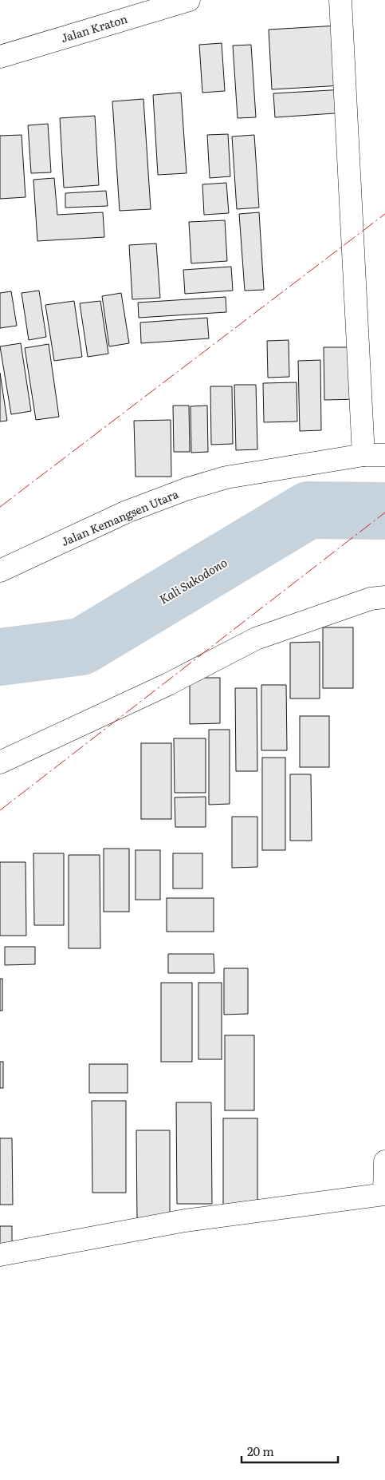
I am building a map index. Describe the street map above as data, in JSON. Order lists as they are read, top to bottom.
{
  "streets": {
    "street": ["Jalan Kraton", "Jalan Kemangsen Utara"]
  },
  "water": ["Kali Sukodono"],
  "scale_bar": "20 m"
}
